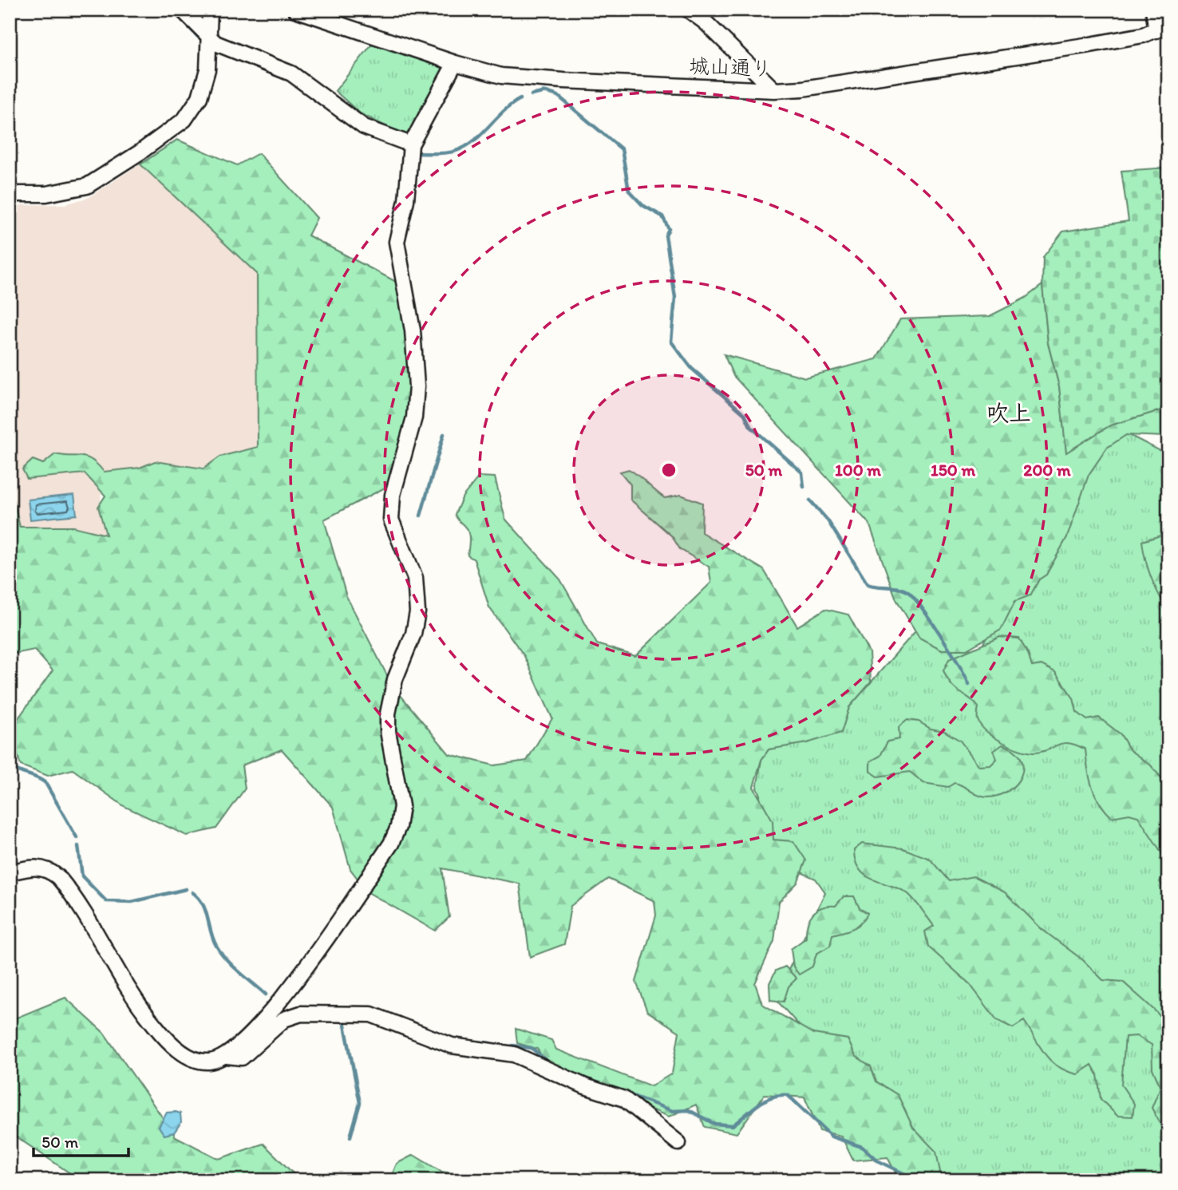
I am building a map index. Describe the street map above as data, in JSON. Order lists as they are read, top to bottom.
{
  "streets": {
    "street": ["城山通り"]
  },
  "districts": ["吹上"],
  "scale_bar": "50 m",
  "rings": [
    "50 m",
    "100 m",
    "150 m",
    "200 m"
  ]
}
